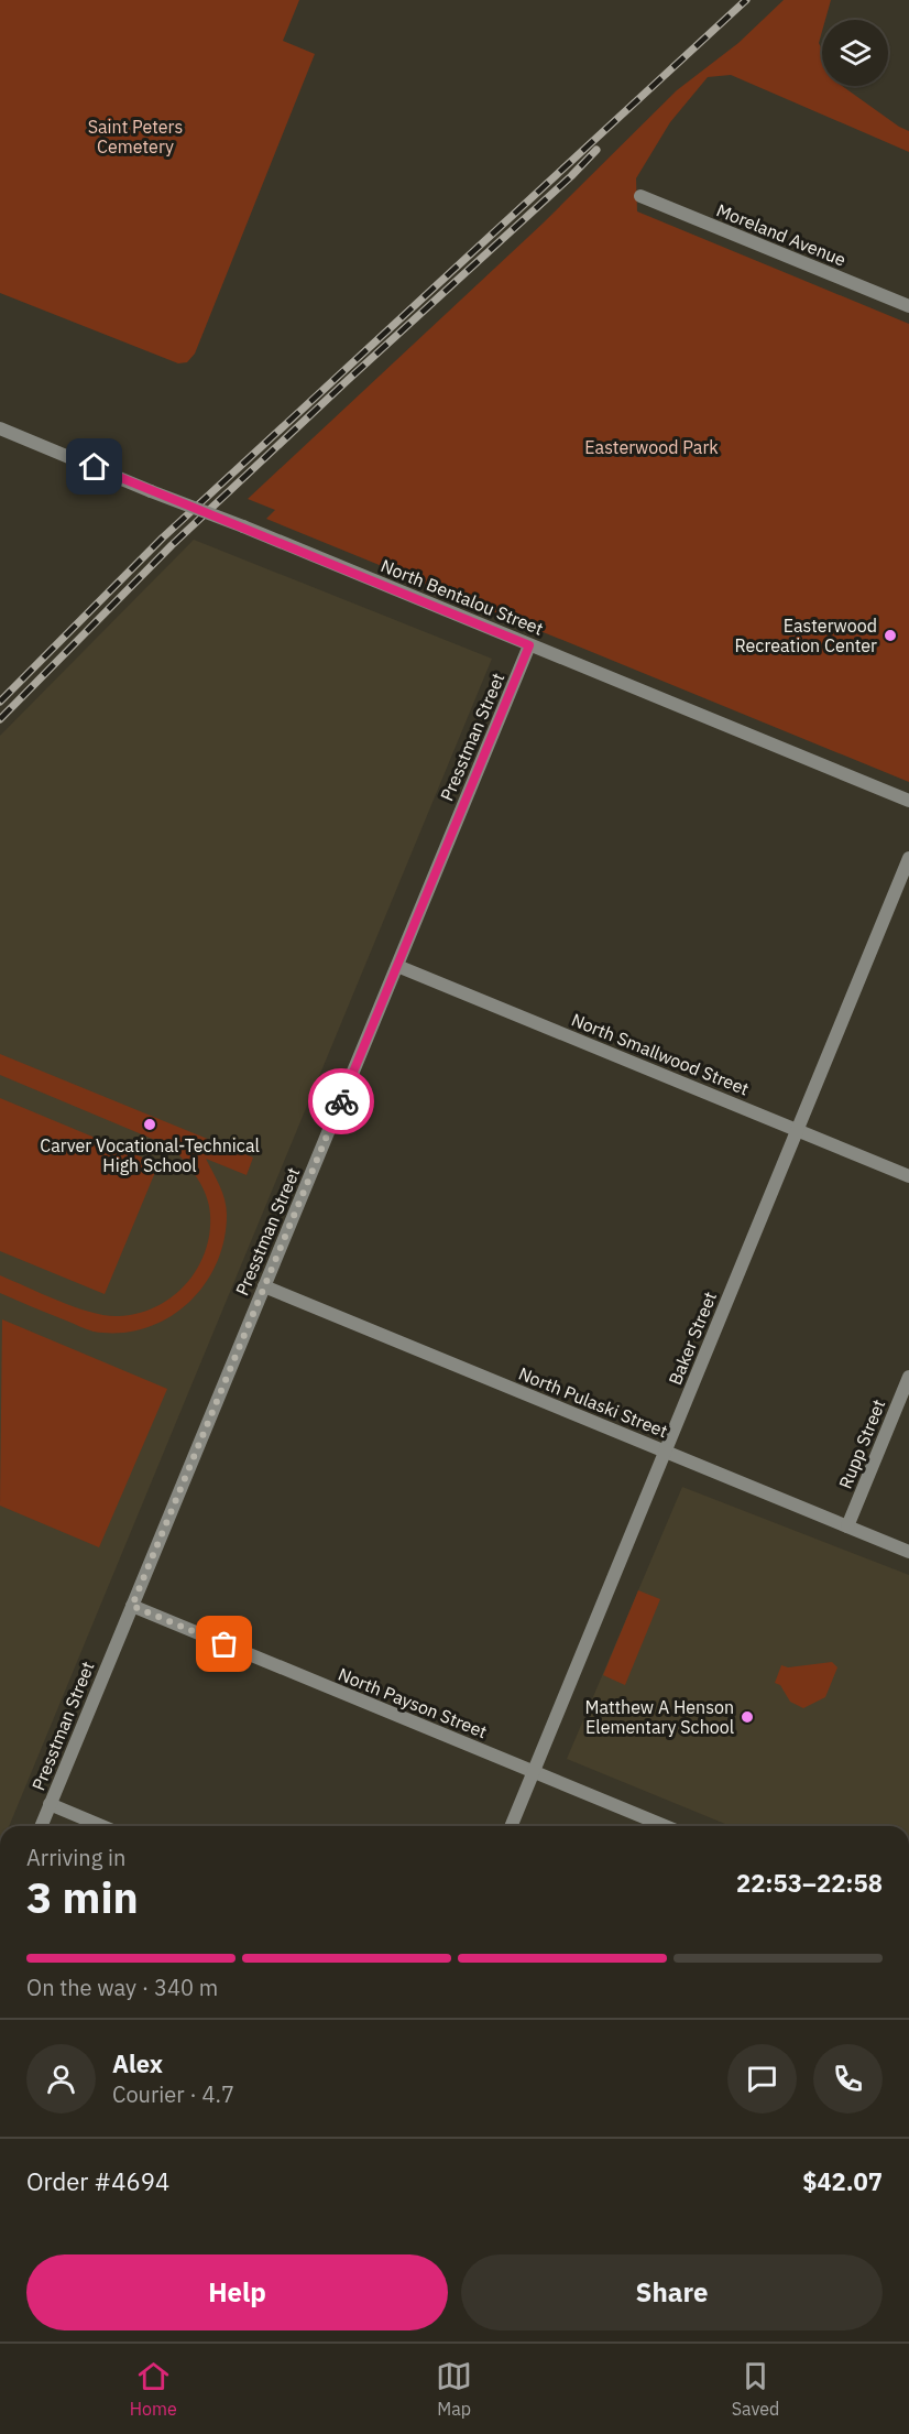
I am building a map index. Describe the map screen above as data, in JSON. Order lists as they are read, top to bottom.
{
  "streets": {
    "street": [
      "Moreland Avenue",
      "North Bentalou Street",
      "Presstman Street",
      "North Smallwood Street",
      "Baker Street",
      "North Pulaski Street",
      "Rupp Street",
      "North Payson Street"
    ]
  },
  "crossings": [
    ["North Bentalou Street", "Presstman Street"],
    ["Presstman Street", "North Smallwood Street"],
    ["Presstman Street", "North Pulaski Street"],
    ["Presstman Street", "North Payson Street"],
    ["North Smallwood Street", "Baker Street"],
    ["Baker Street", "North Pulaski Street"],
    ["Baker Street", "North Payson Street"],
    ["North Pulaski Street", "Rupp Street"]
  ],
  "parks": ["Saint Peters Cemetery", "Easterwood Park"],
  "places": ["Easterwood Recreation Center", "Carver Vocational-Technical High School", "Matthew A Henson Elementary School"],
  "page": {
    "heading": ["3 min", "Arriving in", "22:53–22:58"],
    "panel": [
      "Alex",
      "Courier · 4.7",
      "Order #4694",
      "$42.07"
    ],
    "bar": "On the way · 340 m",
    "buttons": ["Help", "Share"],
    "tabs": ["Home", "Map", "Saved"]
  }
}
